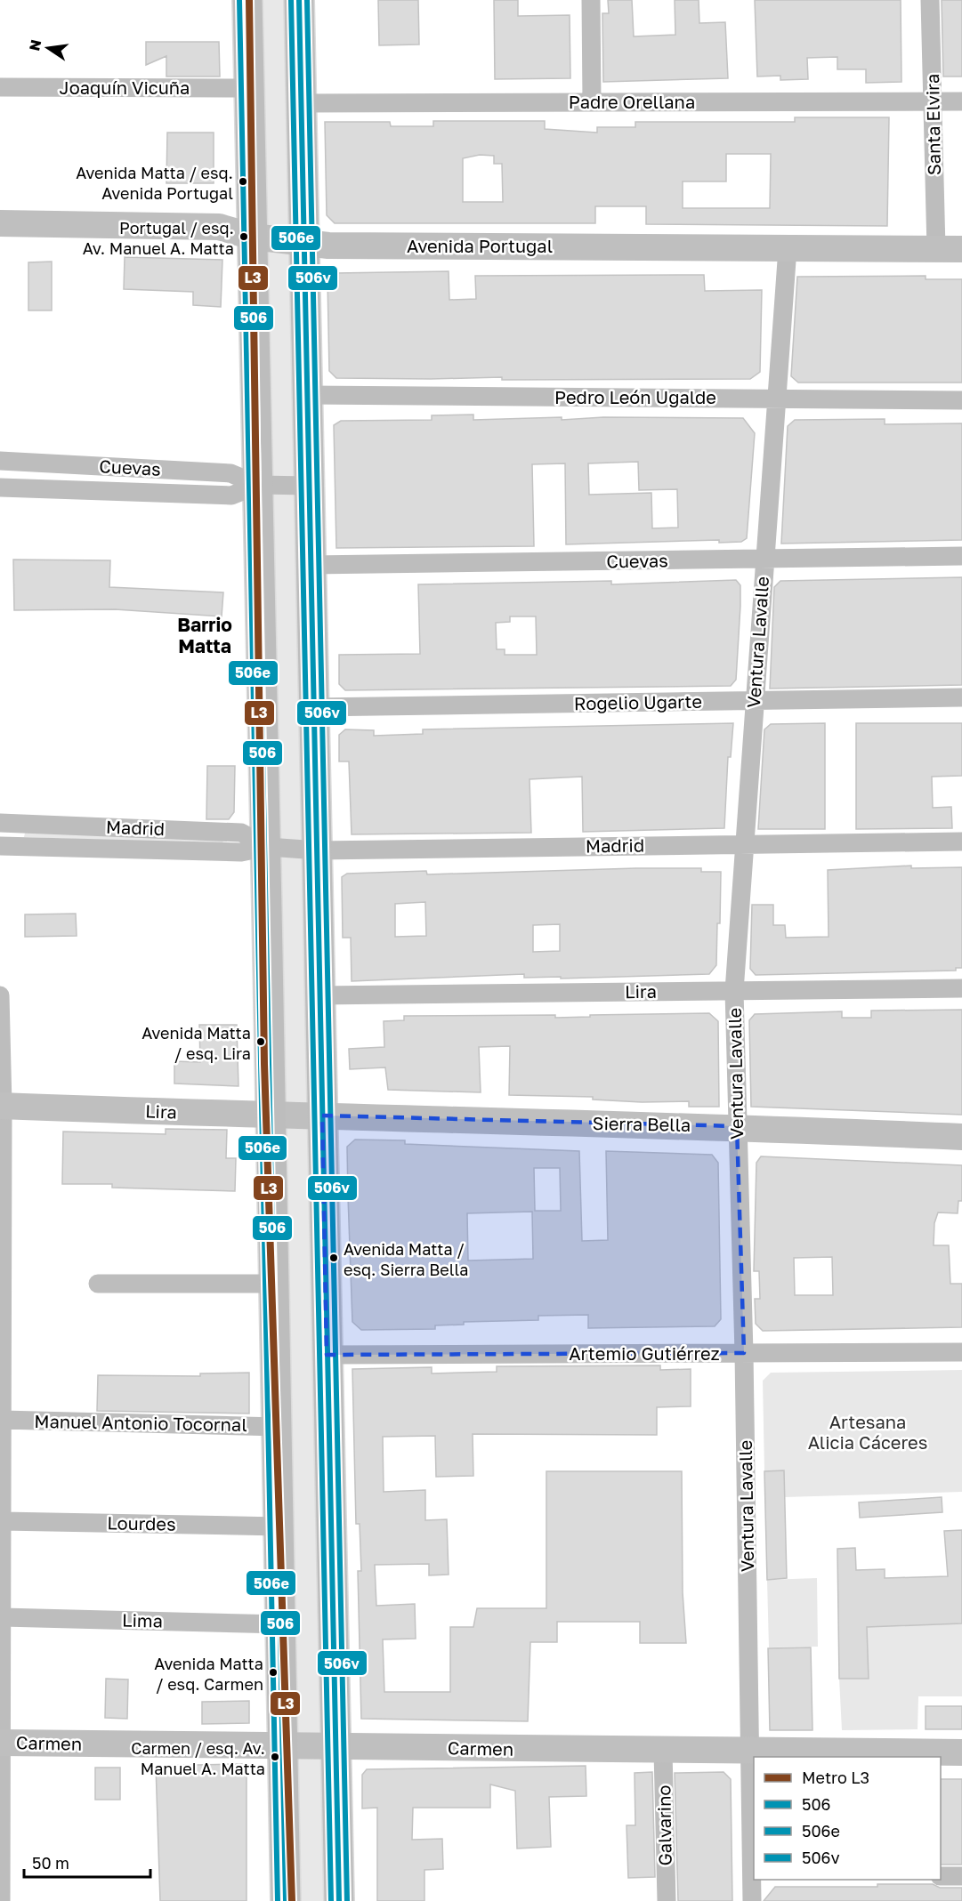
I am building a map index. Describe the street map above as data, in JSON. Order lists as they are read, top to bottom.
{
  "streets": {
    "main road": [
      "Avenida Portugal",
      "Lira",
      "Sierra Bella",
      "Carmen"
    ],
    "street": [
      "Joaquín Vicuña",
      "Padre Orellana",
      "Santa Elvira",
      "Pedro León Ugalde",
      "Cuevas",
      "Ventura Lavalle",
      "Rogelio Ugarte",
      "Madrid",
      "Artemio Gutiérrez",
      "Manuel Antonio Tocornal",
      "Lourdes",
      "Lima",
      "Galvarino"
    ]
  },
  "crossings": [
    ["Padre Orellana", "Santa Elvira"],
    ["Santa Elvira", "Avenida Portugal"],
    ["Avenida Portugal", "Ventura Lavalle"],
    ["Pedro León Ugalde", "Ventura Lavalle"],
    ["Cuevas", "Ventura Lavalle"],
    ["Ventura Lavalle", "Rogelio Ugarte"],
    ["Ventura Lavalle", "Madrid"],
    ["Ventura Lavalle", "Lira"],
    ["Ventura Lavalle", "Sierra Bella"],
    ["Ventura Lavalle", "Artemio Gutiérrez"],
    ["Ventura Lavalle", "Carmen"],
    ["Lira", "Sierra Bella"],
    ["Carmen", "Galvarino"]
  ],
  "districts": ["Barrio Matta"],
  "parks": ["Artesana Alicia Cáceres"],
  "places": [
    "Avenida Matta / esq. Avenida Portugal",
    "Portugal / esq. Av. Manuel A. Matta",
    "Avenida Matta / esq. Lira",
    "Avenida Matta / esq. Sierra Bella",
    "Avenida Matta / esq. Carmen",
    "Carmen / esq. Av. Manuel A. Matta"
  ],
  "lines": [
    "metro line L3",
    "transit line 506",
    "transit line 506e",
    "transit line 506v"
  ],
  "legend": [
    "Metro L3",
    "506",
    "506e",
    "506v"
  ],
  "scale_bar": "50 m",
  "north": "left"
}
